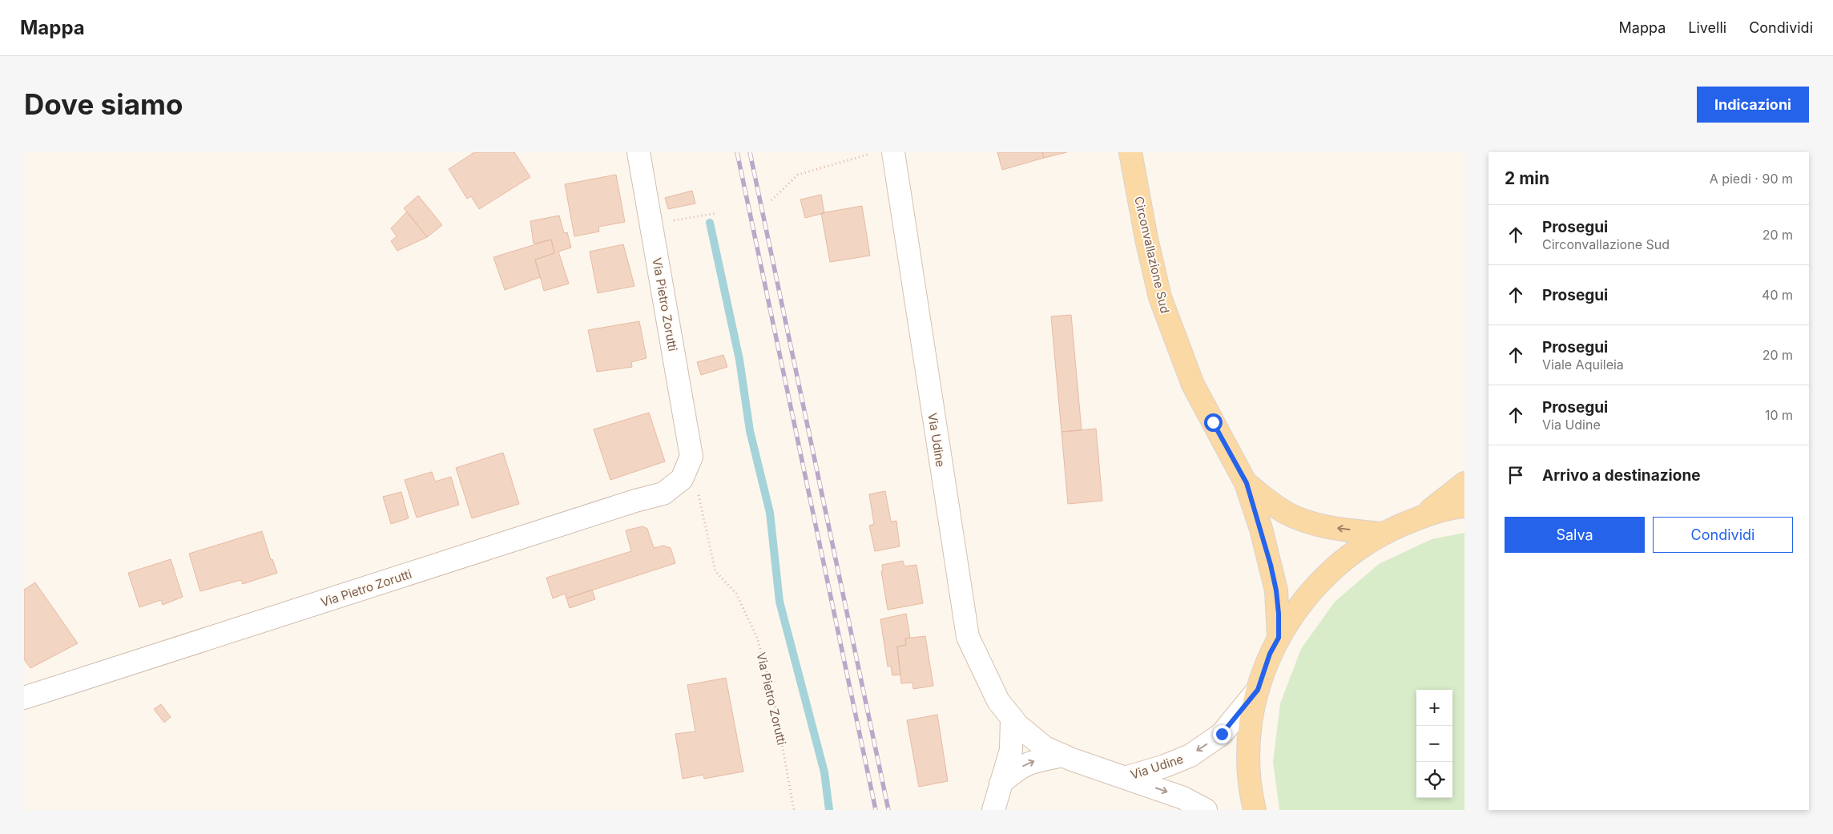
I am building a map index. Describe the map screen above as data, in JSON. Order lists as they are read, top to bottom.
{
  "streets": {
    "main road": ["Circonvallazione Sud"],
    "street": ["Via Pietro Zorutti", "Via Udine"]
  },
  "page": {
    "header": "Mappa",
    "nav": ["Mappa", "Livelli", "Condividi"],
    "buttons": [
      "Indicazioni",
      ["Salva", "Condividi"]
    ],
    "title": "Dove siamo",
    "heading": ["2 min", "A piedi · 90 m"],
    "list": [
      ["Prosegui", "Circonvallazione Sud", "20 m"],
      ["Prosegui", "40 m"],
      ["Prosegui", "Viale Aquileia", "20 m"],
      ["Prosegui", "Via Udine", "10 m"],
      "Arrivo a destinazione"
    ],
    "map_buttons": ["+", "−"]
  }
}
